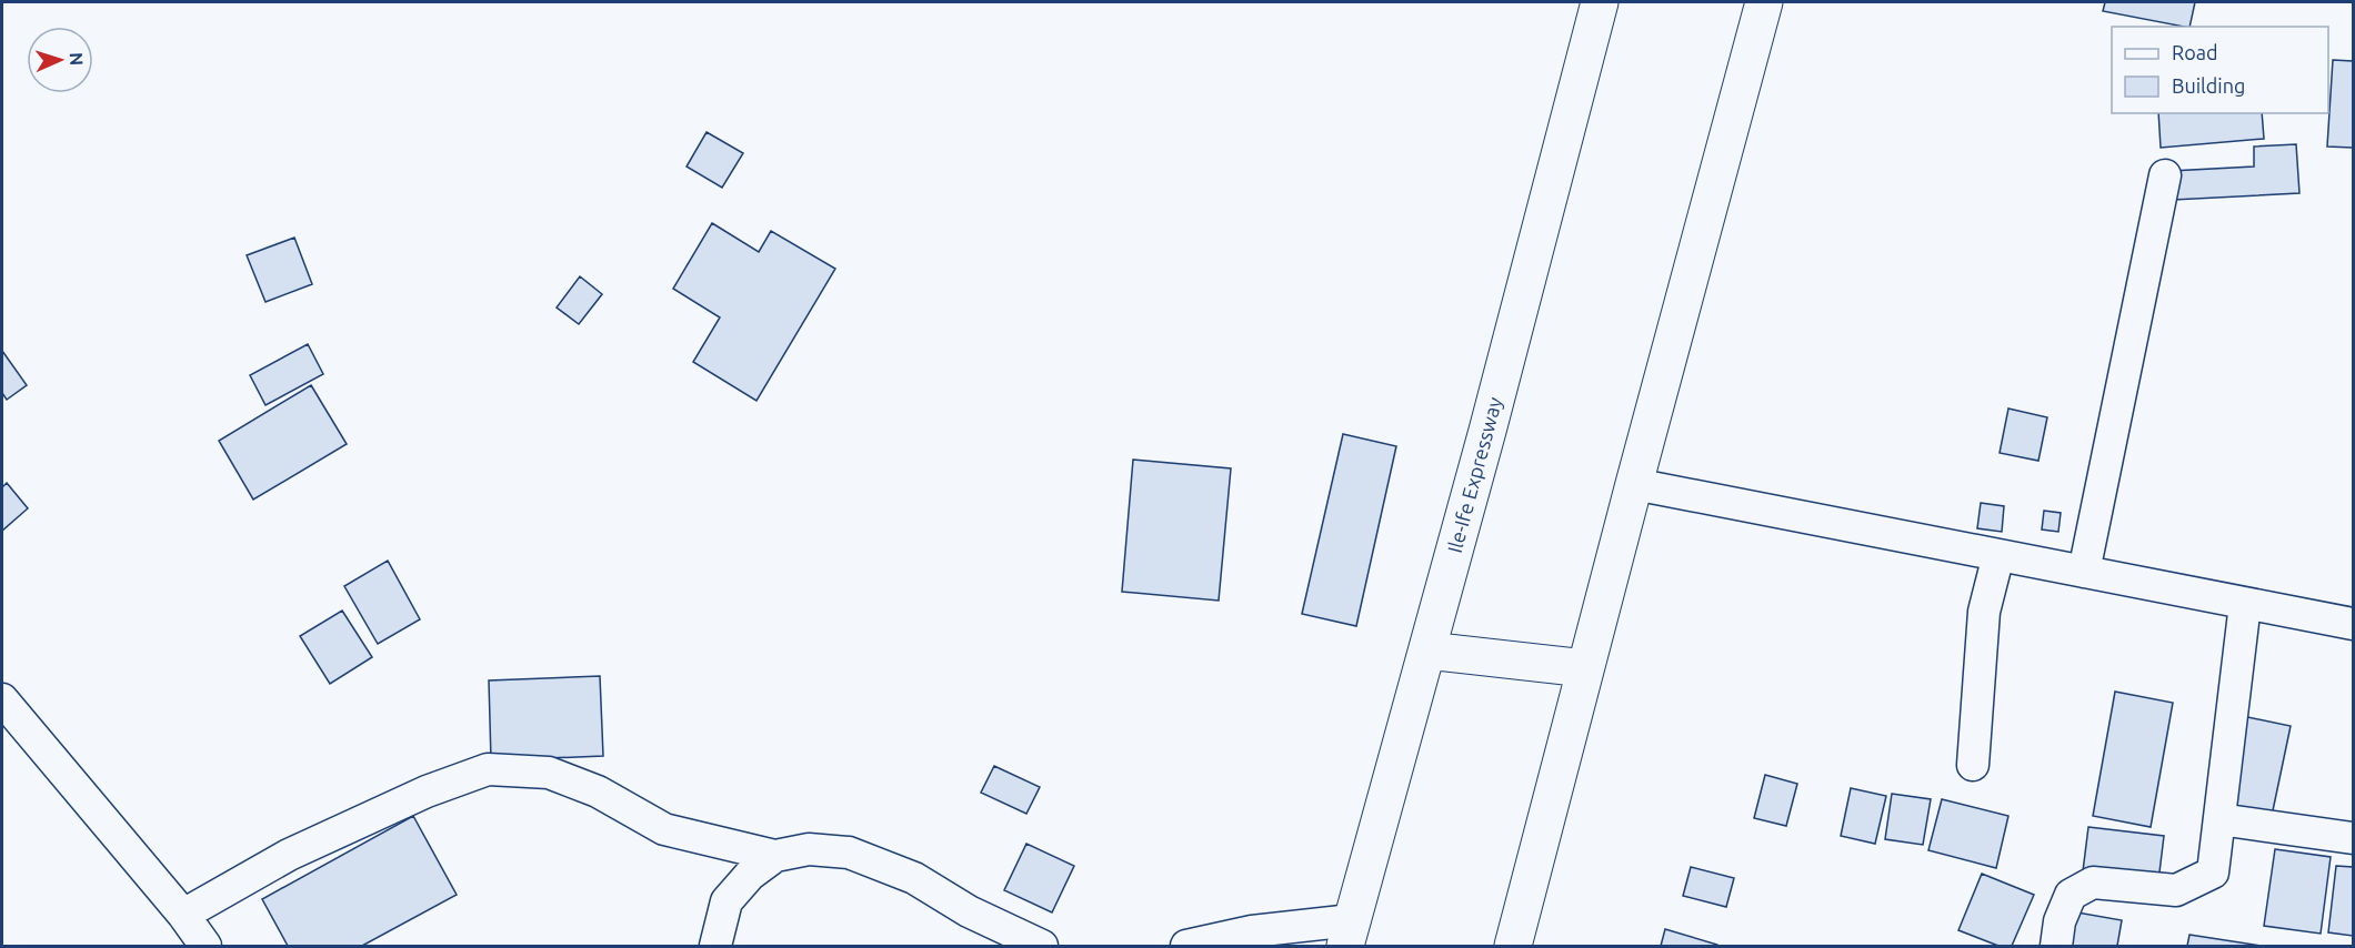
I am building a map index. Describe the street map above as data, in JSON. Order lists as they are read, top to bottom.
{
  "streets": {
    "highway": ["Ile-Ife Expressway"]
  },
  "legend": ["Road", "Building"],
  "north": "right"
}
